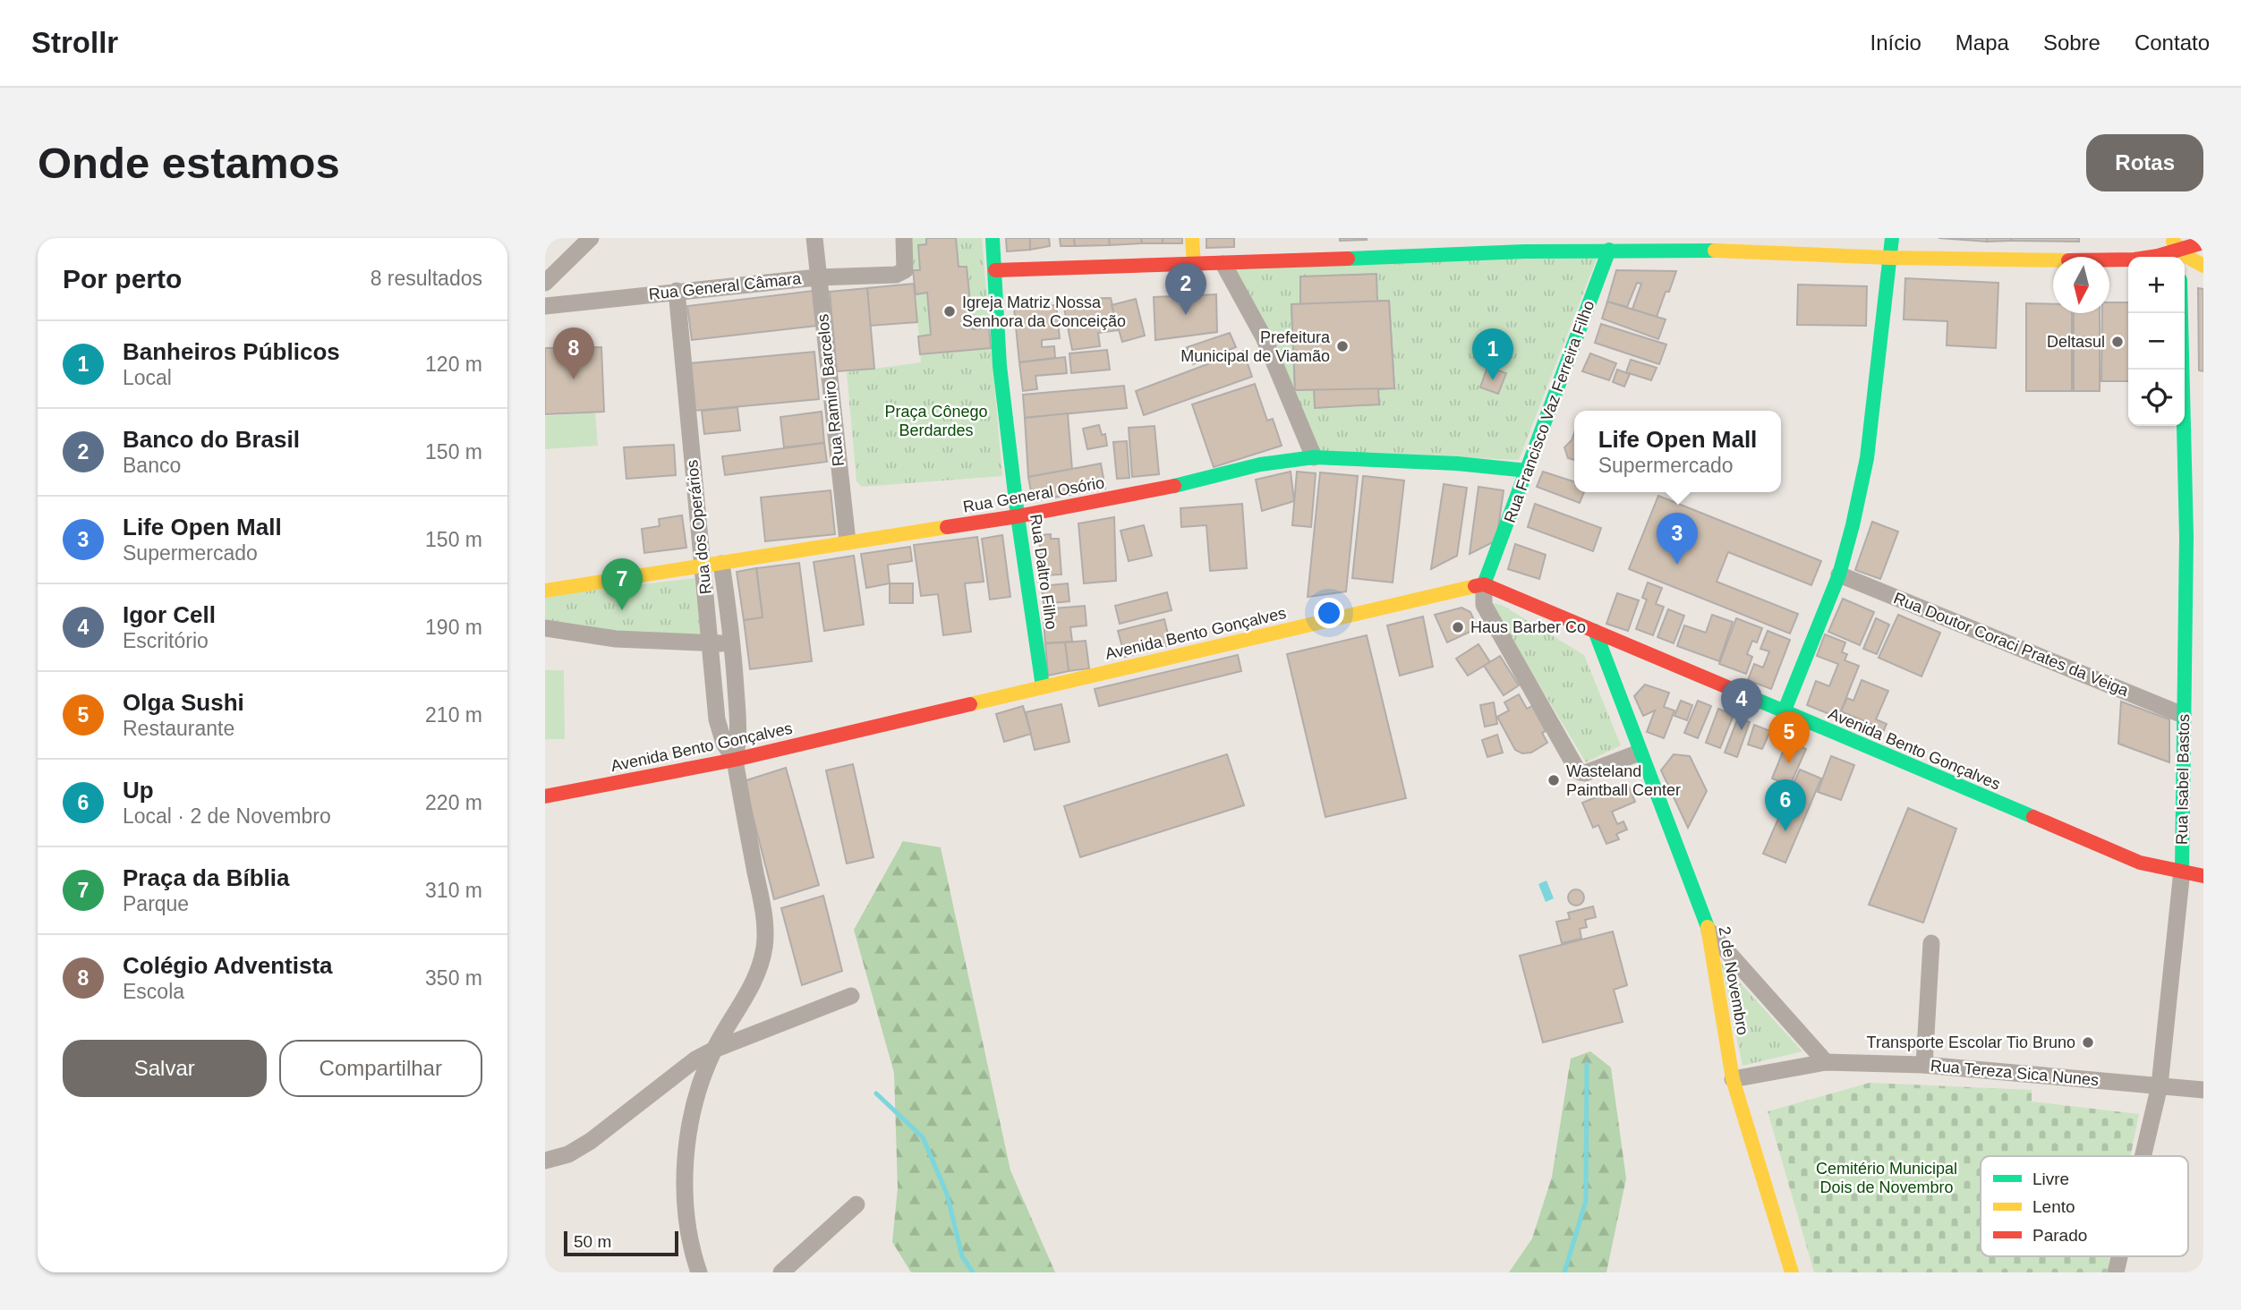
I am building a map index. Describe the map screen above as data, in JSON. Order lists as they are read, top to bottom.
{
  "streets": {
    "main road": [
      "Rua Francisco Vaz Ferreira Filho",
      "Rua General Osório",
      "Rua Daltro Filho",
      "Avenida Bento Gonçalves",
      "Rua Isabel Bastos",
      "2 de Novembro"
    ],
    "street": [
      "Rua General Câmara",
      "Rua Ramiro Barcelos",
      "Rua dos Operários",
      "Rua Doutor Coraci Prates da Veiga",
      "Rua Tereza Sica Nunes"
    ]
  },
  "crossings": [
    ["Rua General Câmara", "Rua Ramiro Barcelos"],
    ["Rua General Câmara", "Rua dos Operários"],
    ["Rua Ramiro Barcelos", "Rua General Osório"],
    ["Rua Francisco Vaz Ferreira Filho", "Rua General Osório"],
    ["Rua Francisco Vaz Ferreira Filho", "Avenida Bento Gonçalves"],
    ["Rua General Osório", "Rua dos Operários"],
    ["Rua General Osório", "Rua Daltro Filho"],
    ["Rua dos Operários", "Avenida Bento Gonçalves"],
    ["Rua Daltro Filho", "Avenida Bento Gonçalves"],
    ["Avenida Bento Gonçalves", "Rua Isabel Bastos"],
    ["Avenida Bento Gonçalves", "2 de Novembro"],
    ["Rua Doutor Coraci Prates da Veiga", "Rua Isabel Bastos"],
    ["Rua Isabel Bastos", "Rua Tereza Sica Nunes"],
    ["2 de Novembro", "Rua Tereza Sica Nunes"]
  ],
  "parks": ["Praça Cônego Berdardes", "Cemitério Municipal Dois de Novembro"],
  "places": [
    "Igreja Matriz Nossa Senhora da Conceição",
    "Deltasul",
    "Prefeitura Municipal de Viamão",
    "Haus Barber Co",
    "Wasteland Paintball Center",
    "Transporte Escolar Tio Bruno"
  ],
  "legend": ["Livre", "Lento", "Parado"],
  "scale_bar": "50 m",
  "north": "bottom",
  "page": {
    "header": "Strollr",
    "nav": [
      "Início",
      "Mapa",
      "Sobre",
      "Contato"
    ],
    "buttons": [
      "Rotas",
      ["Salvar", "Compartilhar"]
    ],
    "title": "Onde estamos",
    "heading": ["Por perto", "8 resultados"],
    "map_buttons": ["+", "−"],
    "pins": [
      "2",
      "8",
      "1",
      "3",
      "7",
      "4",
      "5",
      "6"
    ],
    "list": [
      {
        "mark": "1",
        "name": "Banheiros Públicos",
        "note": "Local",
        "value": "120 m"
      },
      {
        "mark": "2",
        "name": "Banco do Brasil",
        "note": "Banco",
        "value": "150 m"
      },
      {
        "mark": "3",
        "name": "Life Open Mall",
        "note": "Supermercado",
        "value": "150 m"
      },
      {
        "mark": "4",
        "name": "Igor Cell",
        "note": "Escritório",
        "value": "190 m"
      },
      {
        "mark": "5",
        "name": "Olga Sushi",
        "note": "Restaurante",
        "value": "210 m"
      },
      {
        "mark": "6",
        "name": "Up",
        "note": "Local · 2 de Novembro",
        "value": "220 m"
      },
      {
        "mark": "7",
        "name": "Praça da Bíblia",
        "note": "Parque",
        "value": "310 m"
      },
      {
        "mark": "8",
        "name": "Colégio Adventista",
        "note": "Escola",
        "value": "350 m"
      }
    ],
    "popup": ["Life Open Mall", "Supermercado"],
    "scale": "50 m"
  }
}
